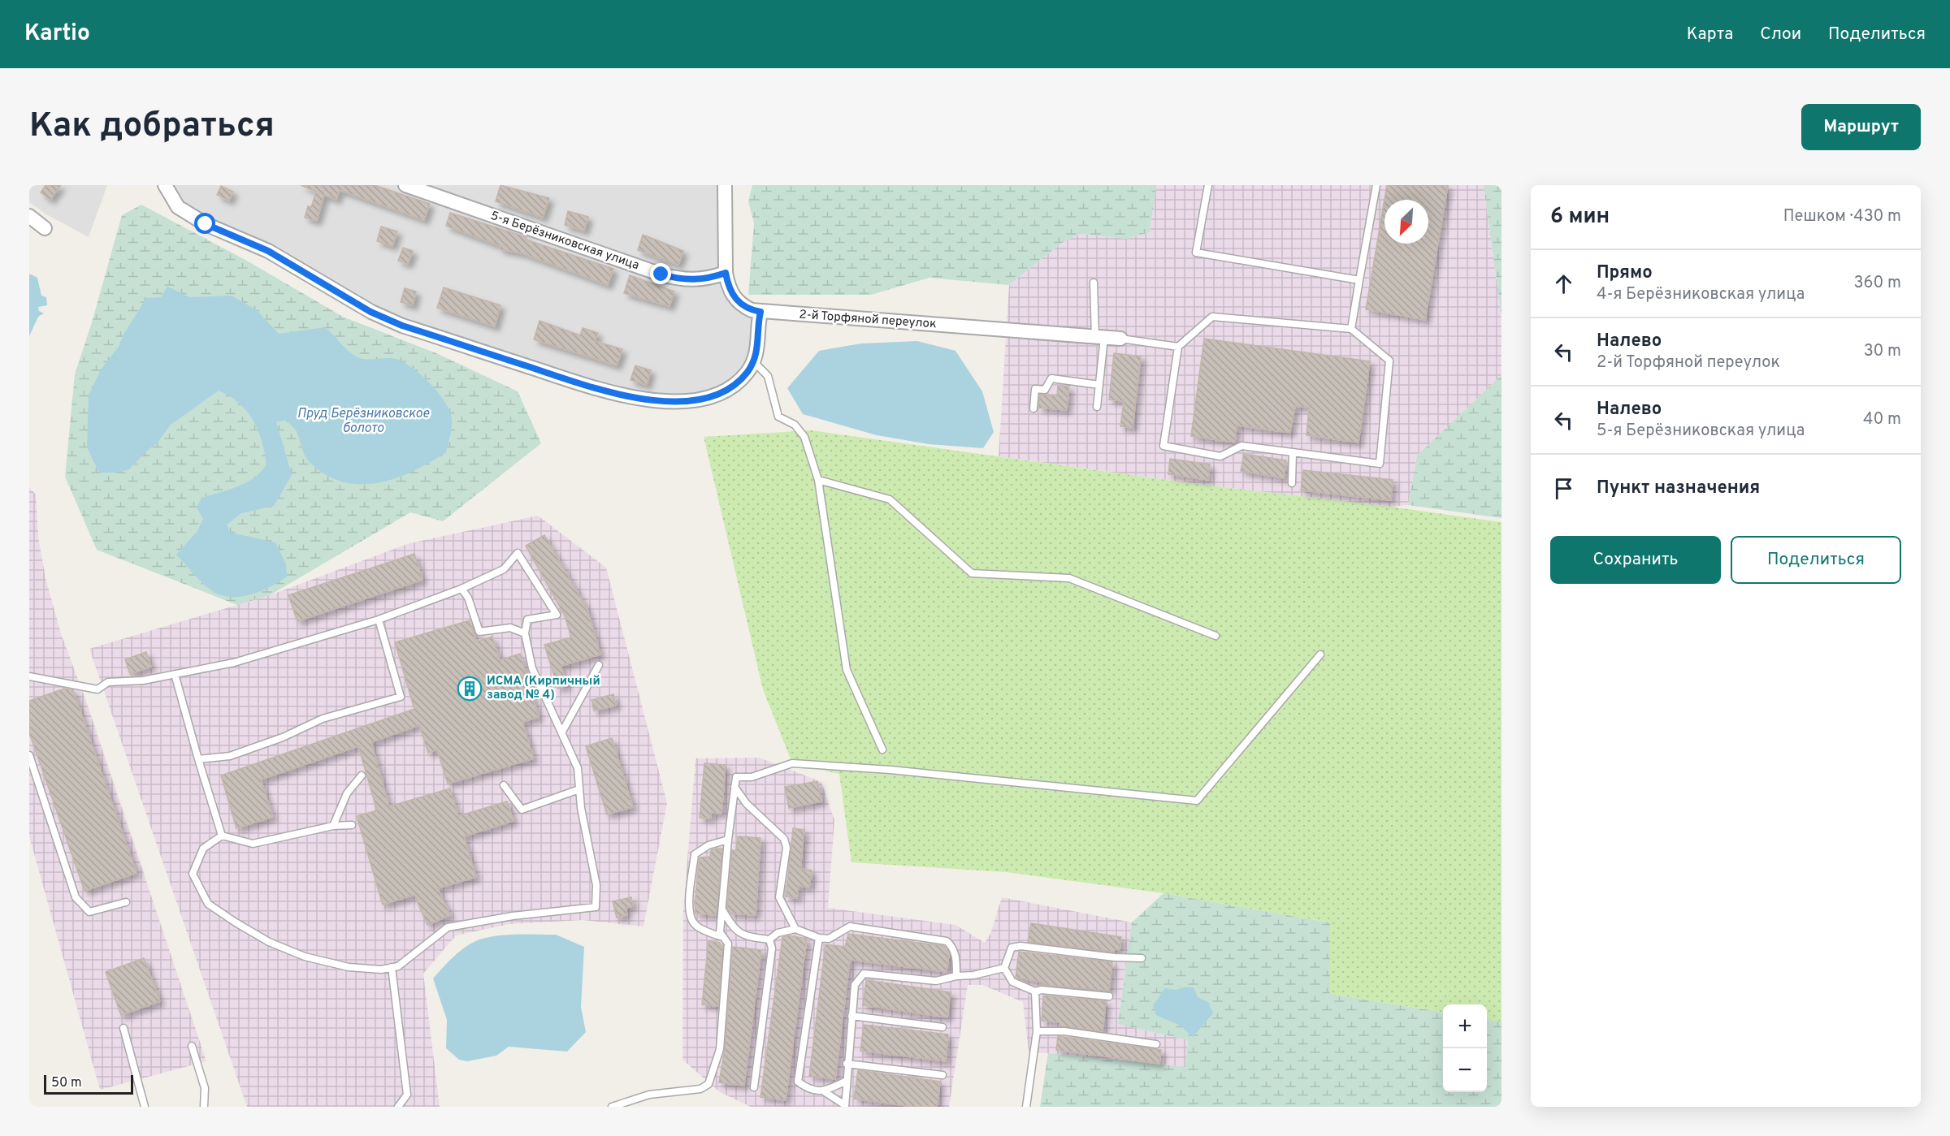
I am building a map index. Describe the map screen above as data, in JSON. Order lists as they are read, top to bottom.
{
  "streets": {
    "street": ["5-я Берёзниковская улица", "2-й Торфяной переулок"]
  },
  "crossings": [
    ["5-я Берёзниковская улица", "2-й Торфяной переулок"]
  ],
  "water": ["Пруд Берёзниковское болото"],
  "places": {
    "building": ["ИСМА (Кирпичный завод № 4)"]
  },
  "scale_bar": "50 m",
  "north": "bottom left",
  "page": {
    "header": "Kartio",
    "nav": ["Карта", "Слои", "Поделиться"],
    "buttons": [
      "Маршрут",
      ["Сохранить", "Поделиться"]
    ],
    "title": "Как добраться",
    "heading": ["6 мин", "Пешком · 430 m"],
    "list": [
      ["Прямо", "4-я Берёзниковская улица", "360 m"],
      ["Налево", "2-й Торфяной переулок", "30 m"],
      ["Налево", "5-я Берёзниковская улица", "40 m"],
      "Пункт назначения"
    ],
    "map_buttons": ["+", "−"],
    "scale": "50 m"
  }
}
